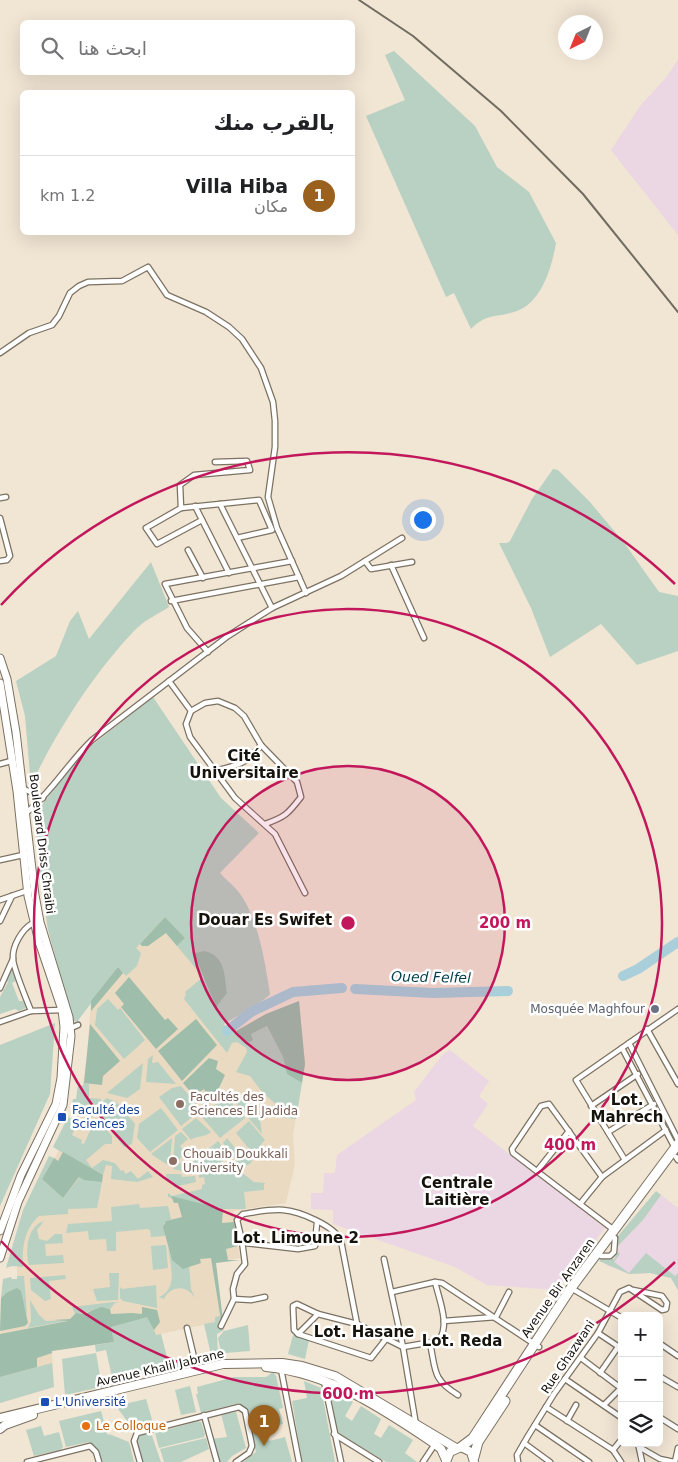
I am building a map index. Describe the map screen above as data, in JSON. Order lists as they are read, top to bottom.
{
  "streets": {
    "highway": ["Avenue Bir Anzaren"],
    "main road": ["Boulevard Driss Chraibi", "Avenue Khalil Jabrane"],
    "street": ["Rue Ghazwani"]
  },
  "crossings": [
    ["Avenue Bir Anzaren", "Avenue Khalil Jabrane"]
  ],
  "districts": [
    "Cité Universitaire",
    "Douar Es Swifet",
    "Lot. Mahrech",
    "Centrale Laitière",
    "Lot. Limoune 2",
    "Lot. Hasane",
    "Lot. Reda"
  ],
  "water": ["Oued Felfel"],
  "places": {
    "other": [
      "Mosquée Maghfour",
      "Facultés des Sciences El Jadida",
      "Chouaib Doukkali University",
      "Le Colloque"
    ],
    "transit": ["Faculté des Sciences", "L'Université"]
  },
  "north": "bottom left",
  "page": {
    "search": "ابحث هنا",
    "heading": "بالقرب منك",
    "list": [
      {
        "mark": "1",
        "name": "Villa Hiba",
        "note": "مكان",
        "value": "1.2 km"
      }
    ],
    "map_buttons": ["+", "−"],
    "pins": "1"
  },
  "rings": ["200 m", "400 m", "600 m"]
}
